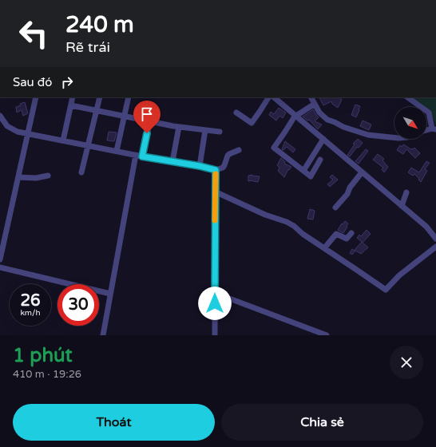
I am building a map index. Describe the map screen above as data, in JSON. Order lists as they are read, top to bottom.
{
  "north": "bottom right",
  "page": {
    "turn": ["240 m", "Rẽ trái"],
    "then": "Sau đó",
    "speed": "26 km/h",
    "limit": "30",
    "heading": ["1 phút", "410 m · 19:26"],
    "buttons": ["Thoát", "Chia sẻ"]
  }
}
